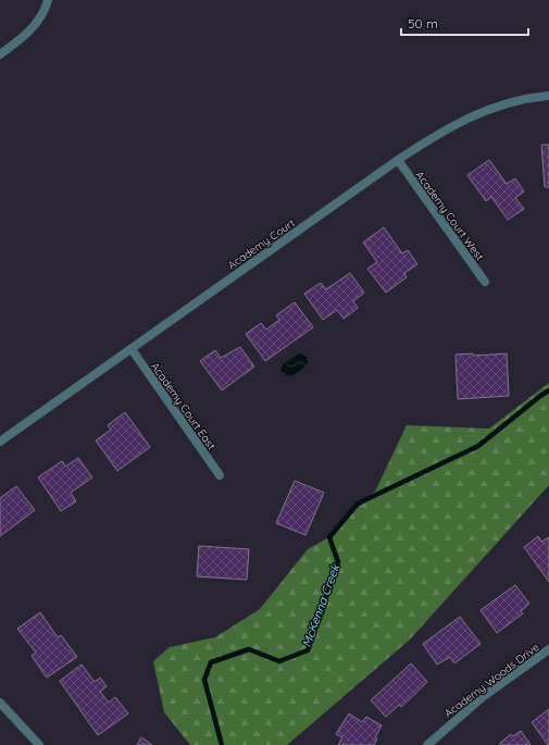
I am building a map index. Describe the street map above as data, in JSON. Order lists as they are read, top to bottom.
{
  "streets": {
    "street": [
      "Academy Court West",
      "Academy Court",
      "Academy Court East",
      "Academy Woods Drive"
    ]
  },
  "crossings": [
    ["Academy Court West", "Academy Court"],
    ["Academy Court", "Academy Court East"]
  ],
  "water": ["McKenna Creek"],
  "scale_bar": "50 m"
}
